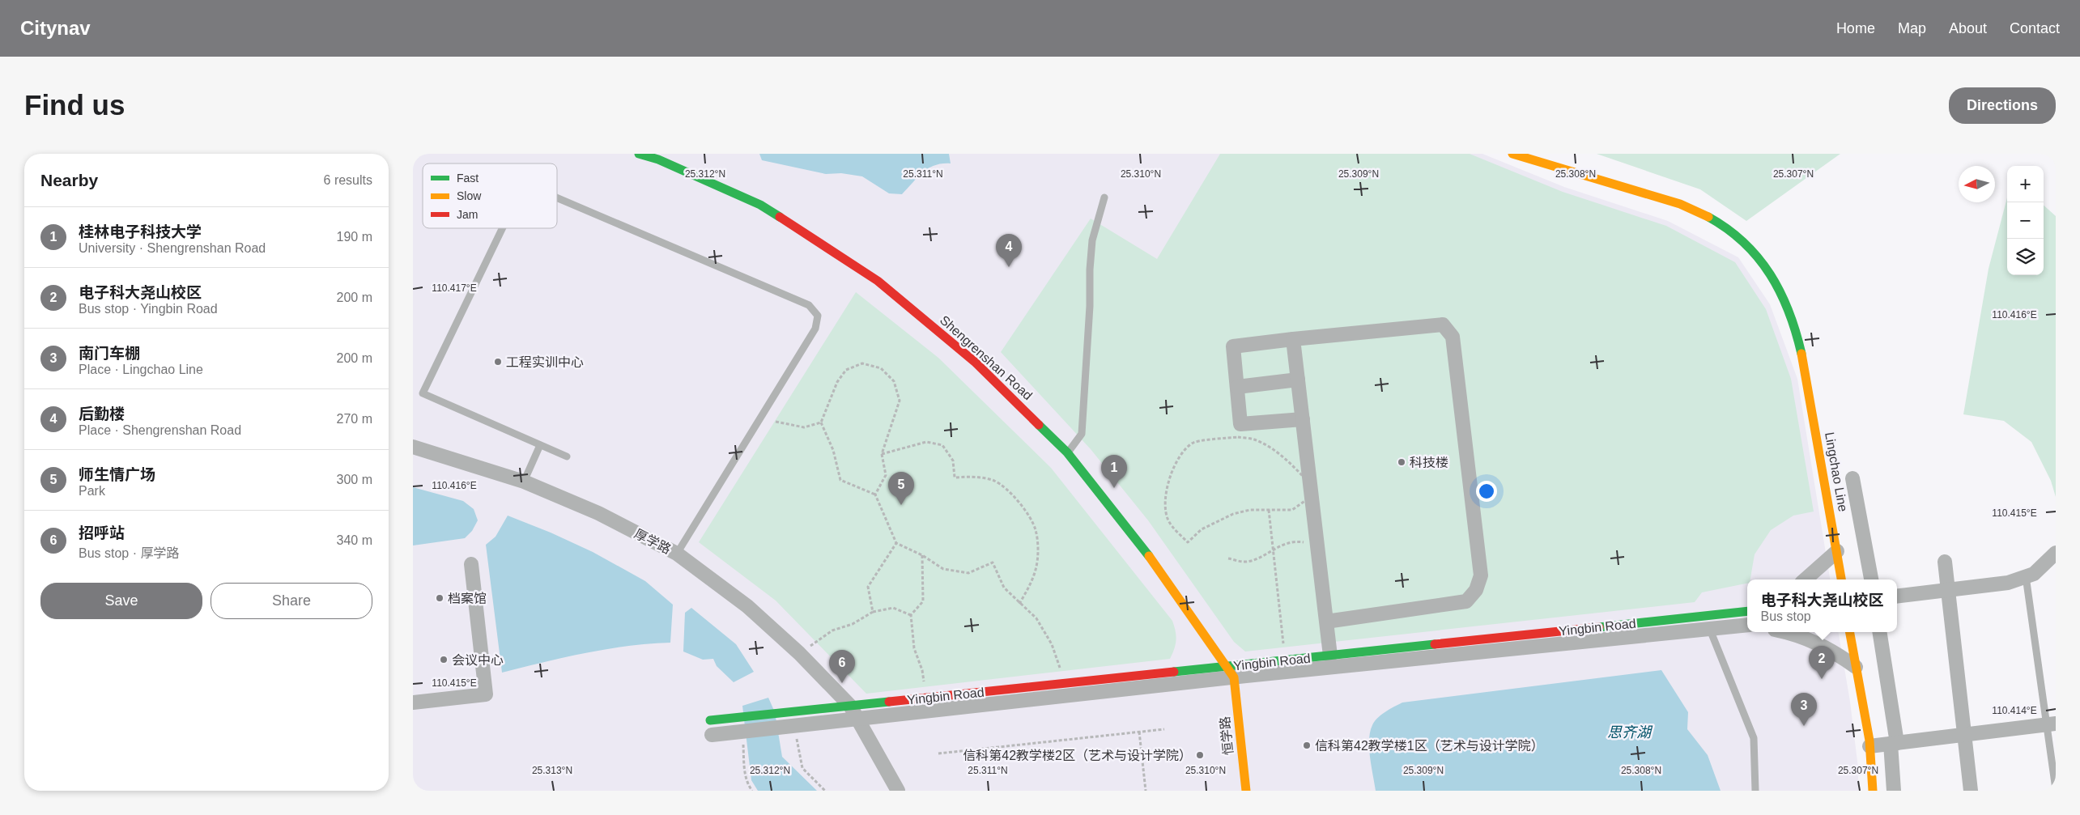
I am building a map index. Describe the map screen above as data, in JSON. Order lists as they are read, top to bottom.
{
  "streets": {
    "street": [
      "Shengrenshan Road",
      "Lingchao Line",
      "厚学路",
      "Yingbin Road",
      "恒学路"
    ]
  },
  "crossings": [
    ["Shengrenshan Road", "Yingbin Road"],
    ["Shengrenshan Road", "恒学路"],
    ["厚学路", "Yingbin Road"],
    ["Yingbin Road", "恒学路"]
  ],
  "water": ["思齐湖"],
  "places": [
    "工程实训中心",
    "科技楼",
    "档案馆",
    "会议中心",
    "信科第42教学楼1区（艺术与设计学院）",
    "信科第42教学楼2区（艺术与设计学院）"
  ],
  "legend": ["Fast", "Slow", "Jam"],
  "north": "left",
  "page": {
    "header": "Citynav",
    "nav": [
      "Home",
      "Map",
      "About",
      "Contact"
    ],
    "buttons": [
      "Directions",
      ["Save", "Share"]
    ],
    "title": "Find us",
    "heading": ["Nearby", "6 results"],
    "map_buttons": ["+", "−"],
    "list": [
      {
        "mark": "1",
        "name": "桂林电子科技大学",
        "note": "University · Shengrenshan Road",
        "value": "190 m"
      },
      {
        "mark": "2",
        "name": "电子科大尧山校区",
        "note": "Bus stop · Yingbin Road",
        "value": "200 m"
      },
      {
        "mark": "3",
        "name": "南门车棚",
        "note": "Place · Lingchao Line",
        "value": "200 m"
      },
      {
        "mark": "4",
        "name": "后勤楼",
        "note": "Place · Shengrenshan Road",
        "value": "270 m"
      },
      {
        "mark": "5",
        "name": "师生情广场",
        "note": "Park",
        "value": "300 m"
      },
      {
        "mark": "6",
        "name": "招呼站",
        "note": "Bus stop · 厚学路",
        "value": "340 m"
      }
    ],
    "pins": [
      "4",
      "1",
      "5",
      "2",
      "6",
      "3"
    ],
    "popup": ["电子科大尧山校区", "Bus stop"]
  },
  "coordinates": [
    "25.312°N",
    "25.311°N",
    "25.310°N",
    "25.309°N",
    "25.308°N",
    "25.307°N",
    "110.417°E",
    "110.416°E",
    "110.415°E",
    "110.414°E",
    "25.313°N"
  ]
}
